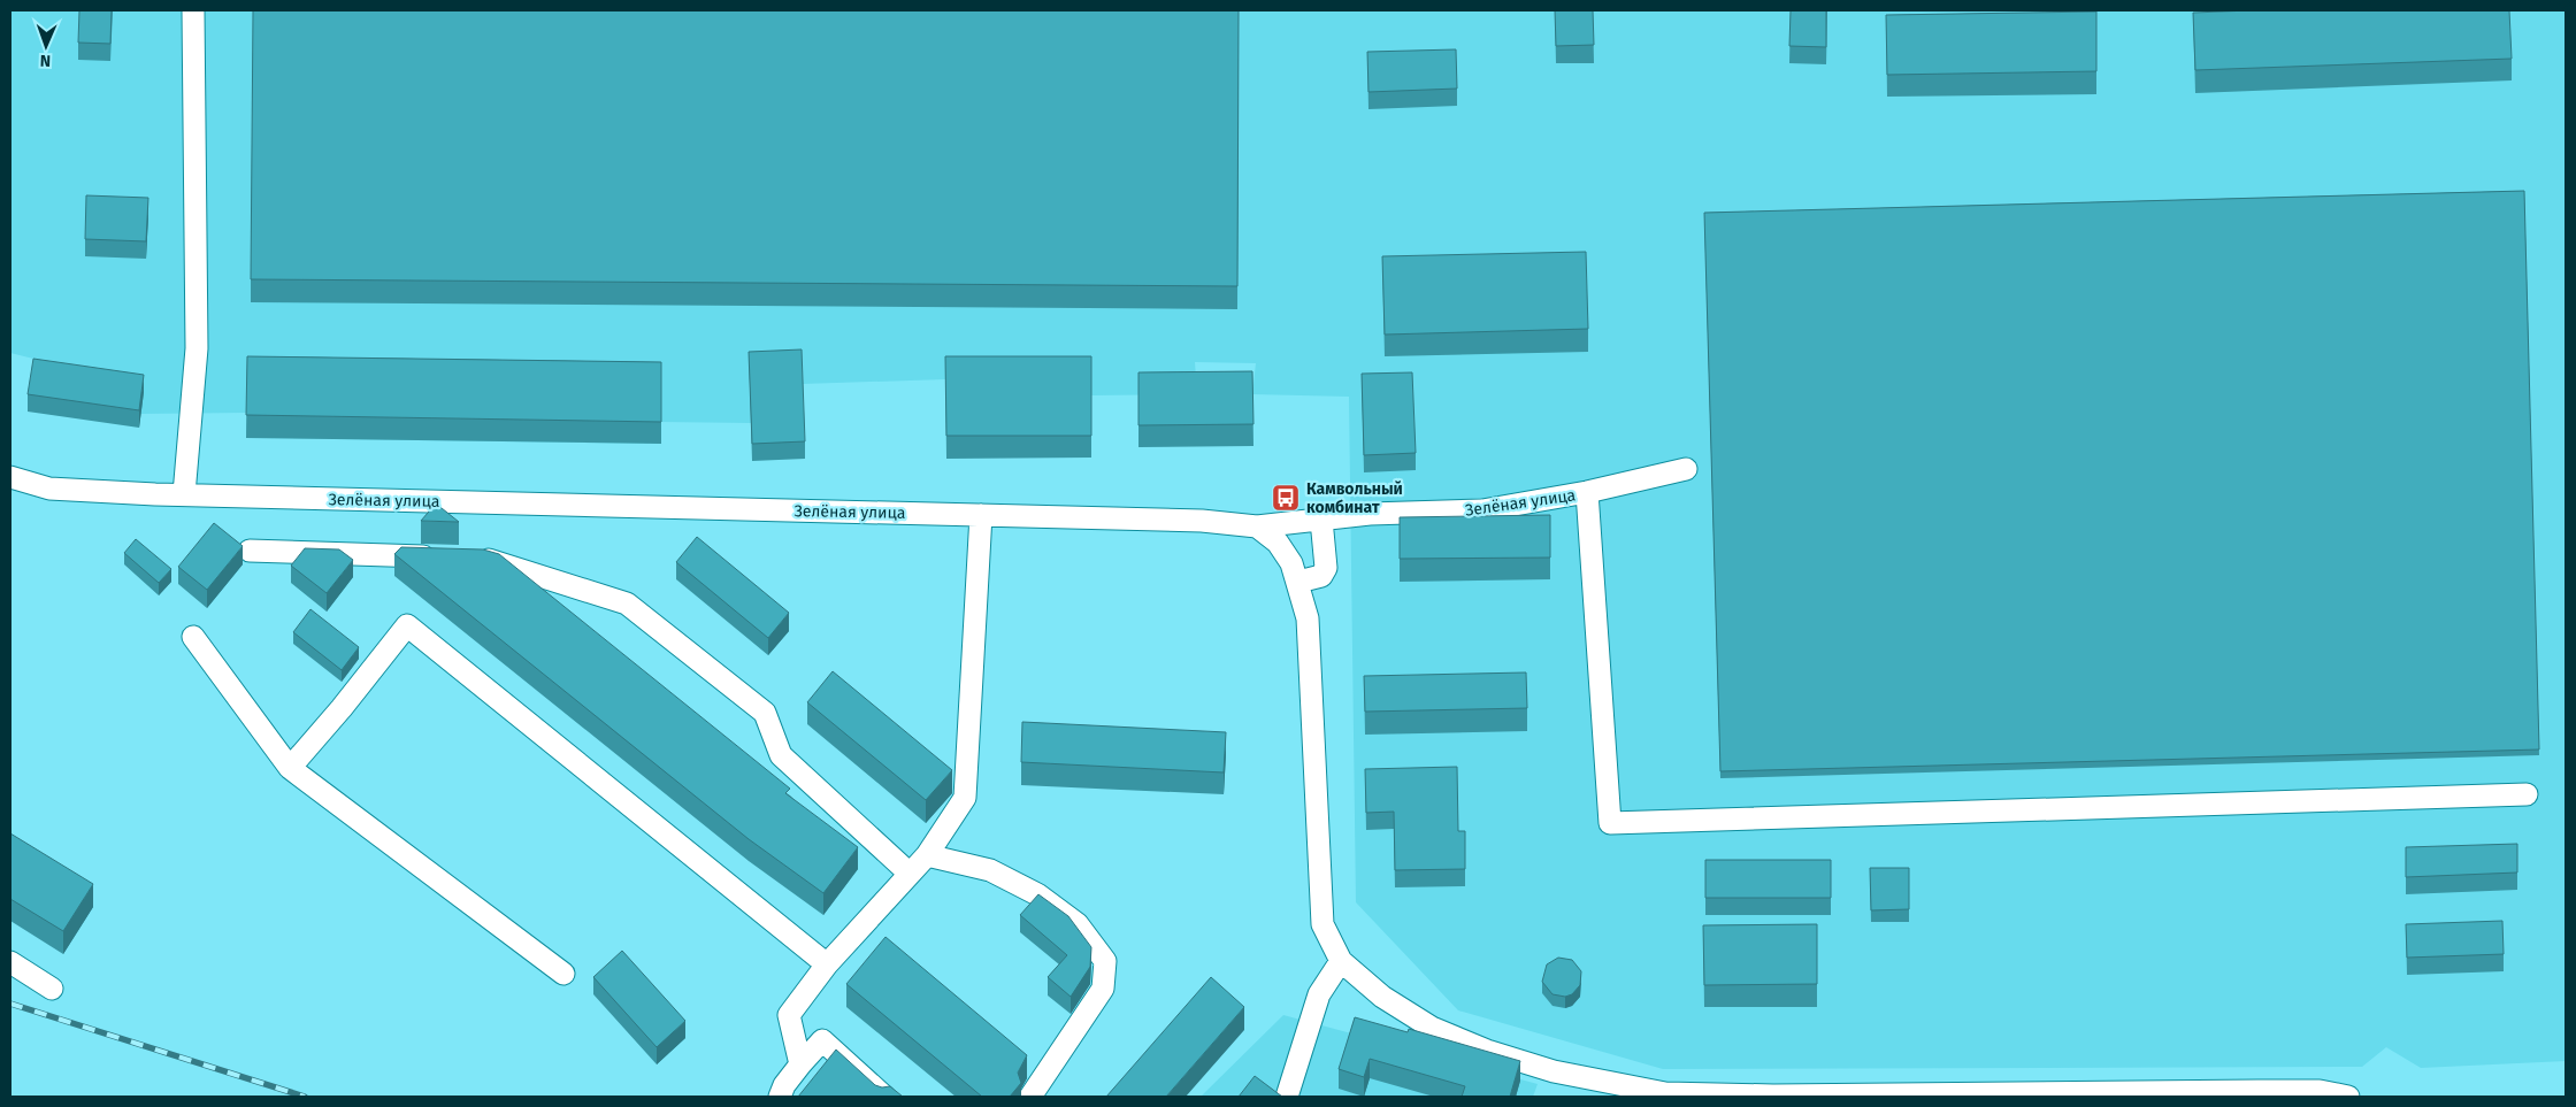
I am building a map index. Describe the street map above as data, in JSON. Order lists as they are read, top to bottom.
{
  "streets": {
    "street": ["Зелёная улица"]
  },
  "places": {
    "bus stop": ["Камвольный комбинат"]
  },
  "north": "bottom"
}
